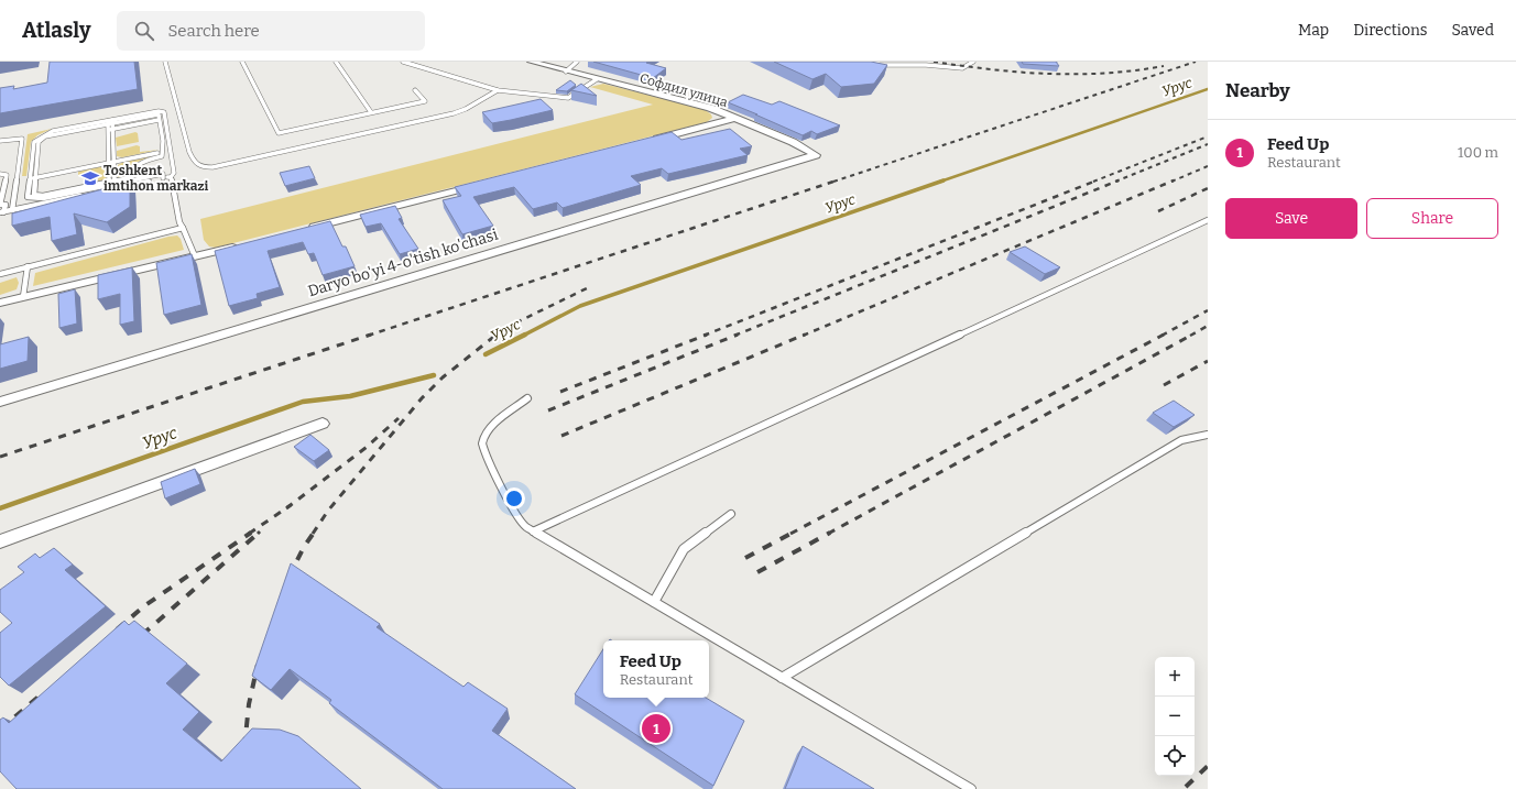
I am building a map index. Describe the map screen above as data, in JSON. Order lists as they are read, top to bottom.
{
  "streets": {
    "street": ["Софдил улица", "Daryo bo'yi 4-o'tish ko'chasi"]
  },
  "crossings": [
    ["Софдил улица", "Daryo bo'yi 4-o'tish ko'chasi"]
  ],
  "water": ["Урус"],
  "places": {
    "school or university": ["Toshkent imtihon markazi"]
  },
  "page": {
    "header": "Atlasly",
    "search": "Search here",
    "nav": ["Map", "Directions", "Saved"],
    "heading": "Nearby",
    "list": [
      {
        "mark": "1",
        "name": "Feed Up",
        "note": "Restaurant",
        "value": "100 m"
      }
    ],
    "buttons": ["Save", "Share"],
    "popup": ["Feed Up", "Restaurant"],
    "map_buttons": ["+", "−"],
    "pins": "1"
  }
}
